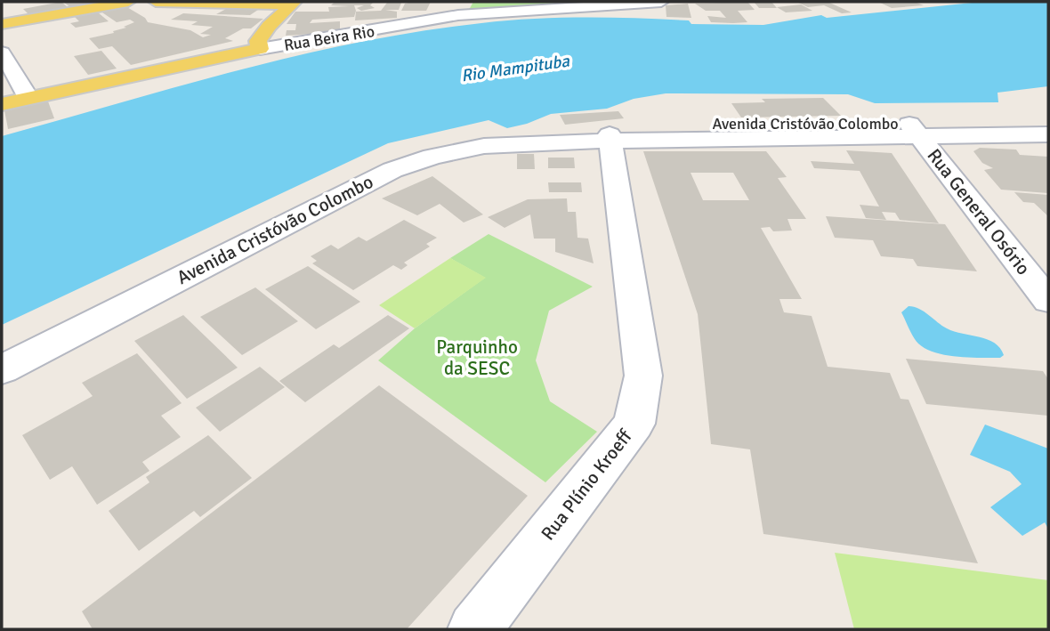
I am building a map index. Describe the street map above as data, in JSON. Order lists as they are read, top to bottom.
{
  "streets": {
    "main road": ["Rua Beira Rio"],
    "street": ["Avenida Cristóvão Colombo", "Rua General Osório", "Rua Plínio Kroeff"]
  },
  "crossings": [
    ["Avenida Cristóvão Colombo", "Rua General Osório"],
    ["Avenida Cristóvão Colombo", "Rua Plínio Kroeff"]
  ],
  "water": ["Rio Mampituba"],
  "parks": ["Parquinho da SESC"]
}
